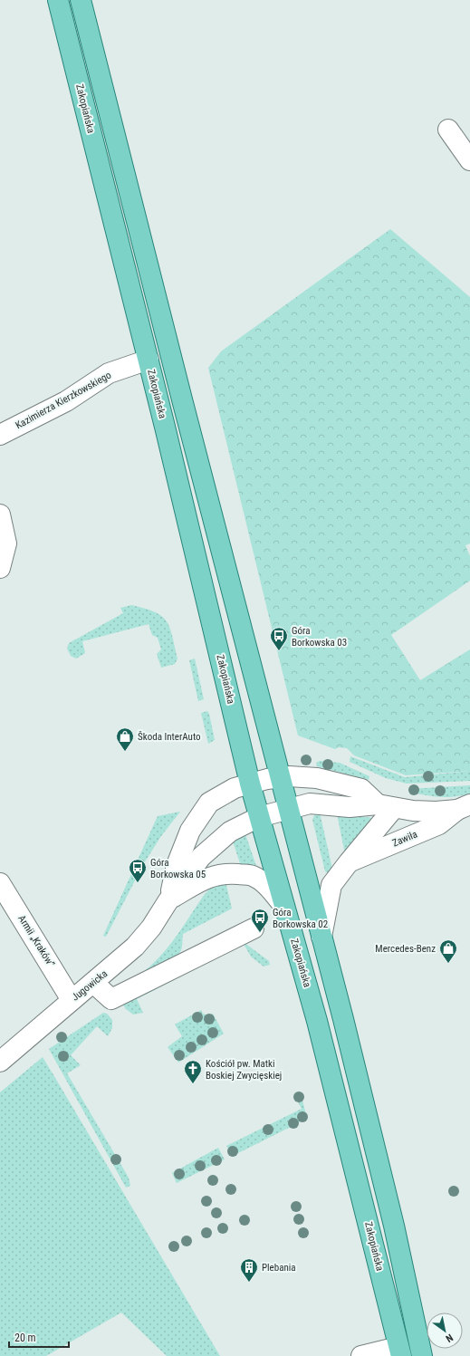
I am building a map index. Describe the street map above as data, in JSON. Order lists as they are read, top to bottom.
{
  "streets": {
    "main road": ["Zakopiańska"],
    "street": [
      "Kazimierza Kierzkowskiego",
      "Zawiła",
      "Armii „Kraków”",
      "Jugowicka"
    ]
  },
  "crossings": [
    ["Zakopiańska", "Kazimierza Kierzkowskiego"],
    ["Zakopiańska", "Zawiła"],
    ["Zakopiańska", "Jugowicka"],
    ["Zawiła", "Jugowicka"],
    ["Armii „Kraków”", "Jugowicka"]
  ],
  "places": {
    "bus stop": ["Góra Borkowska 03", "Góra Borkowska 05", "Góra Borkowska 02"],
    "shop": ["Škoda InterAuto", "Mercedes-Benz"],
    "church": ["Kościół pw. Matki Boskiej Zwycięskiej"],
    "building": ["Plebania"]
  },
  "scale_bar": "20 m",
  "north": "bottom right"
}
